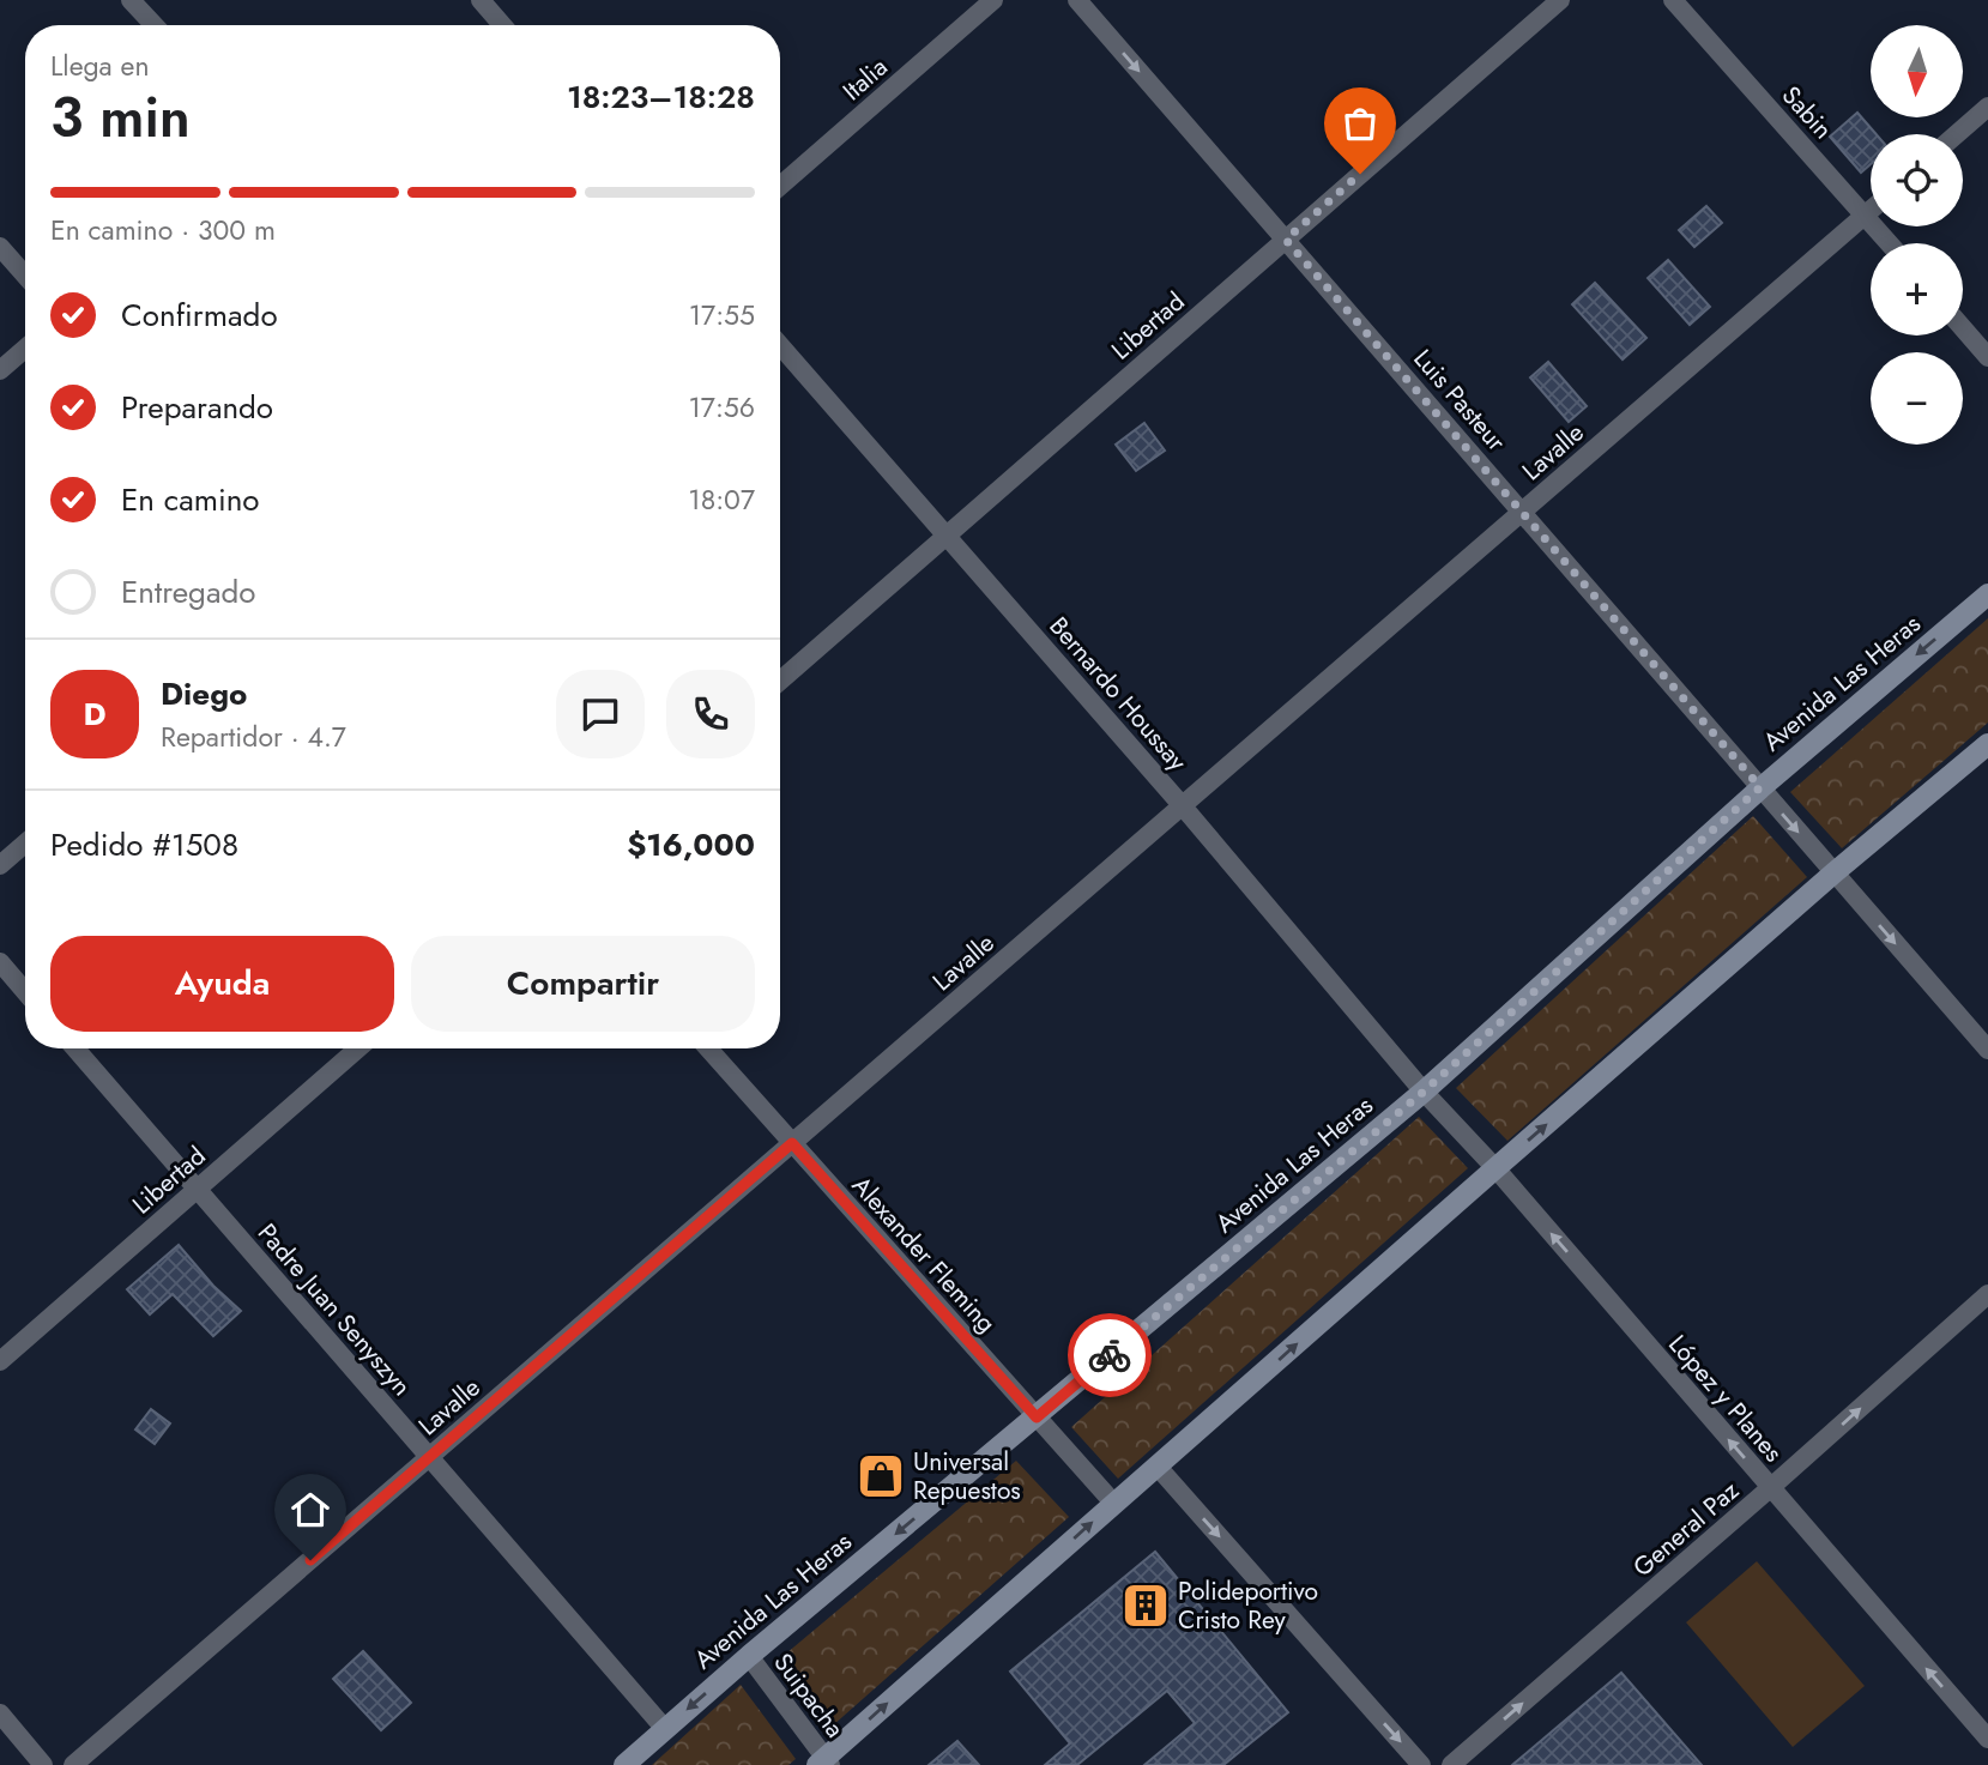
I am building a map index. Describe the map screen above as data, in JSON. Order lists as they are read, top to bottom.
{
  "streets": {
    "main road": ["Avenida Las Heras"],
    "street": [
      "Italia",
      "Sabin",
      "Libertad",
      "Luis Pasteur",
      "Lavalle",
      "Bernardo Houssay",
      "Alexander Fleming",
      "Padre Juan Senyszyn",
      "López y Planes",
      "General Paz",
      "Suipacha"
    ]
  },
  "crossings": [
    ["Sabin", "Lavalle"],
    ["Libertad", "Luis Pasteur"],
    ["Libertad", "Bernardo Houssay"],
    ["Libertad", "Padre Juan Senyszyn"],
    ["Luis Pasteur", "Lavalle"],
    ["Luis Pasteur", "Avenida Las Heras"],
    ["Lavalle", "Bernardo Houssay"],
    ["Lavalle", "Alexander Fleming"],
    ["Lavalle", "Padre Juan Senyszyn"],
    ["Avenida Las Heras", "Bernardo Houssay"],
    ["Avenida Las Heras", "Alexander Fleming"],
    ["Avenida Las Heras", "Padre Juan Senyszyn"],
    ["Avenida Las Heras", "López y Planes"],
    ["Avenida Las Heras", "Suipacha"],
    ["Bernardo Houssay", "López y Planes"],
    ["López y Planes", "General Paz"]
  ],
  "one_way": ["Luis Pasteur", "López y Planes", "General Paz"],
  "places": {
    "shop": ["Universal Repuestos"],
    "building": ["Polideportivo Cristo Rey"]
  },
  "north": "bottom",
  "page": {
    "map_buttons": ["+", "−"],
    "heading": ["3 min", "Llega en", "18:23–18:28"],
    "panel": [
      "Diego",
      "Repartidor · 4.7",
      "Pedido #1508",
      "$16,000"
    ],
    "bar": "En camino · 300 m",
    "list": [
      ["Confirmado", "17:55"],
      ["Preparando", "17:56"],
      ["En camino", "18:07"],
      "Entregado"
    ],
    "round": "D",
    "buttons": ["Ayuda", "Compartir"]
  }
}
